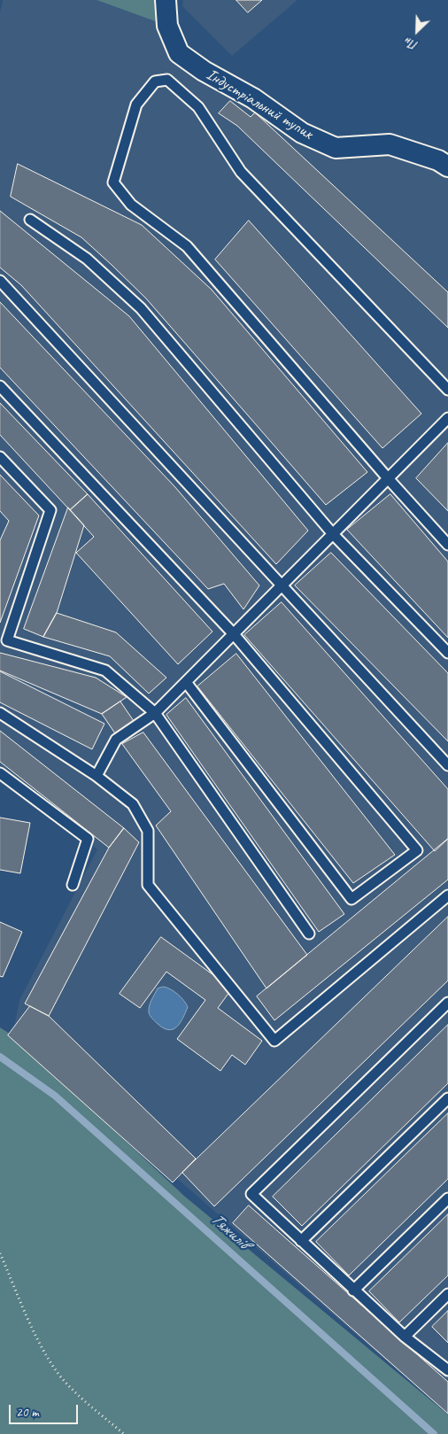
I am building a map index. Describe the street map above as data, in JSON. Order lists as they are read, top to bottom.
{
  "streets": {
    "street": ["Індустріальний тупик"]
  },
  "water": ["Тяжилів"],
  "scale_bar": "20 m",
  "north": "bottom left"
}
